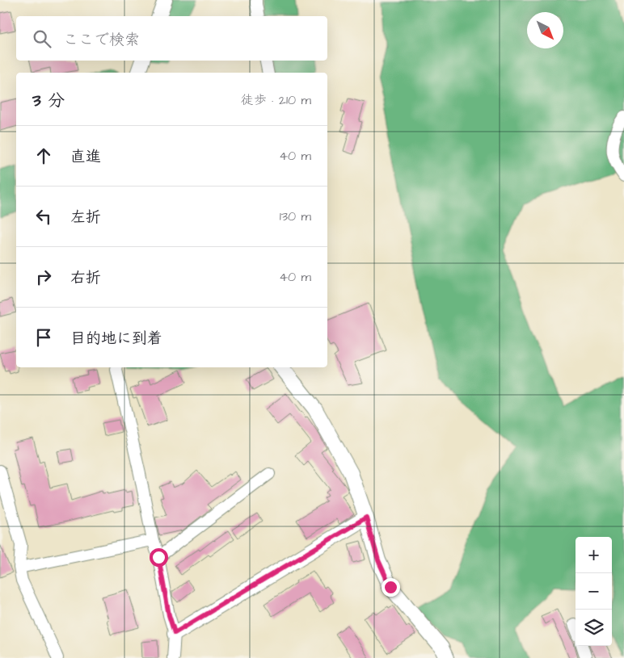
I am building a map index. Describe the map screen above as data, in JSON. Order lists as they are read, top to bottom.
{
  "north": "bottom right",
  "page": {
    "search": "ここで検索",
    "heading": ["3 分", "徒歩 · 210 m"],
    "list": [
      ["直進", "40 m"],
      ["左折", "130 m"],
      ["右折", "40 m"],
      "目的地に到着"
    ],
    "map_buttons": ["+", "−"]
  }
}
